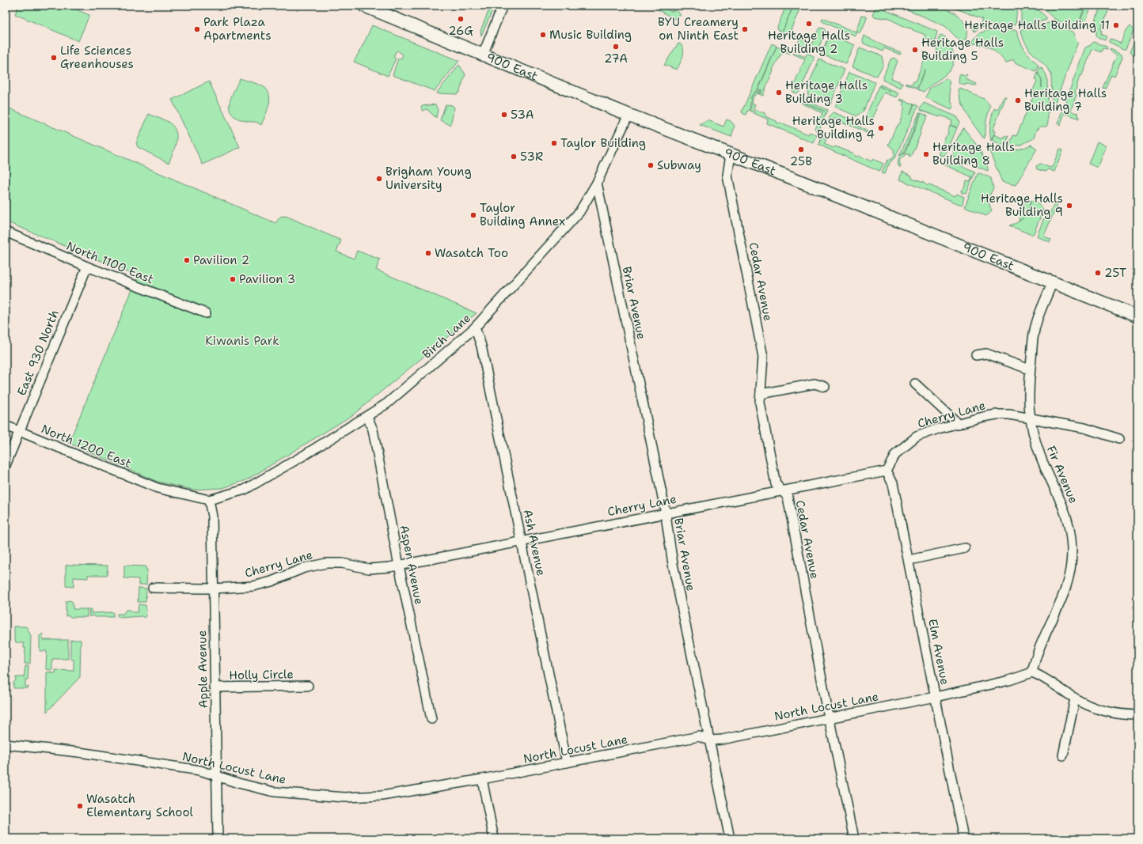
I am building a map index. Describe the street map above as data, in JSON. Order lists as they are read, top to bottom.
{
  "streets": {
    "main road": ["900 East"],
    "street": [
      "North 1100 East",
      "Cedar Avenue",
      "Briar Avenue",
      "Birch Lane",
      "East 930 North",
      "Cherry Lane",
      "North 1200 East",
      "Fir Avenue",
      "Ash Avenue",
      "Aspen Avenue",
      "Elm Avenue",
      "Apple Avenue",
      "Holly Circle",
      "North Locust Lane"
    ]
  },
  "crossings": [
    ["900 East", "Cedar Avenue"],
    ["900 East", "Birch Lane"],
    ["900 East", "Fir Avenue"],
    ["North 1100 East", "East 930 North"],
    ["Cedar Avenue", "Cherry Lane"],
    ["Cedar Avenue", "North Locust Lane"],
    ["Briar Avenue", "Birch Lane"],
    ["Briar Avenue", "Cherry Lane"],
    ["Briar Avenue", "North Locust Lane"],
    ["Birch Lane", "North 1200 East"],
    ["Birch Lane", "Ash Avenue"],
    ["Birch Lane", "Aspen Avenue"],
    ["Birch Lane", "Apple Avenue"],
    ["East 930 North", "North 1200 East"],
    ["Cherry Lane", "Fir Avenue"],
    ["Cherry Lane", "Ash Avenue"],
    ["Cherry Lane", "Aspen Avenue"],
    ["Cherry Lane", "Elm Avenue"],
    ["Cherry Lane", "Apple Avenue"],
    ["North 1200 East", "Apple Avenue"],
    ["Fir Avenue", "North Locust Lane"],
    ["Ash Avenue", "North Locust Lane"],
    ["Elm Avenue", "North Locust Lane"],
    ["Apple Avenue", "Holly Circle"],
    ["Apple Avenue", "North Locust Lane"]
  ],
  "parks": ["Kiwanis Park"],
  "places": [
    "26G",
    "Heritage Halls Building 2",
    "Heritage Halls Building 11",
    "Park Plaza Apartments",
    "BYU Creamery on Ninth East",
    "Music Building",
    "27A",
    "Heritage Halls Building 5",
    "Life Sciences Greenhouses",
    "Heritage Halls Building 3",
    "Heritage Halls Building 7",
    "53A",
    "Heritage Halls Building 4",
    "Taylor Building",
    "25B",
    "Heritage Halls Building 8",
    "53R",
    "Subway",
    "Brigham Young University",
    "Heritage Halls Building 9",
    "Taylor Building Annex",
    "Wasatch Too",
    "Pavilion 2",
    "25T",
    "Pavilion 3",
    "Wasatch Elementary School"
  ]
}
